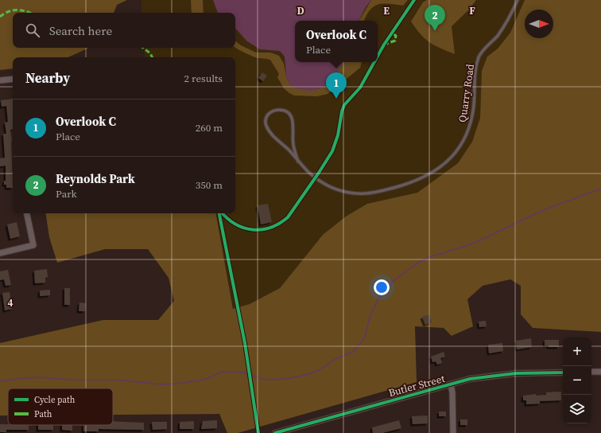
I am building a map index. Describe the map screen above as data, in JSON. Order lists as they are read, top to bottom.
{
  "streets": {
    "street": ["Butler Street"],
    "lane": ["Quarry Road"]
  },
  "legend": ["Cycle path", "Path"],
  "north": "right",
  "page": {
    "pins": ["2", "1"],
    "search": "Search here",
    "popup": ["Overlook C", "Place"],
    "heading": ["Nearby", "2 results"],
    "list": [
      {
        "mark": "1",
        "name": "Overlook C",
        "note": "Place",
        "value": "260 m"
      },
      {
        "mark": "2",
        "name": "Reynolds Park",
        "note": "Park",
        "value": "350 m"
      }
    ],
    "map_buttons": ["+", "−"]
  },
  "grid": {
    "columns": ["D", "E", "F"],
    "rows": ["4"]
  }
}
